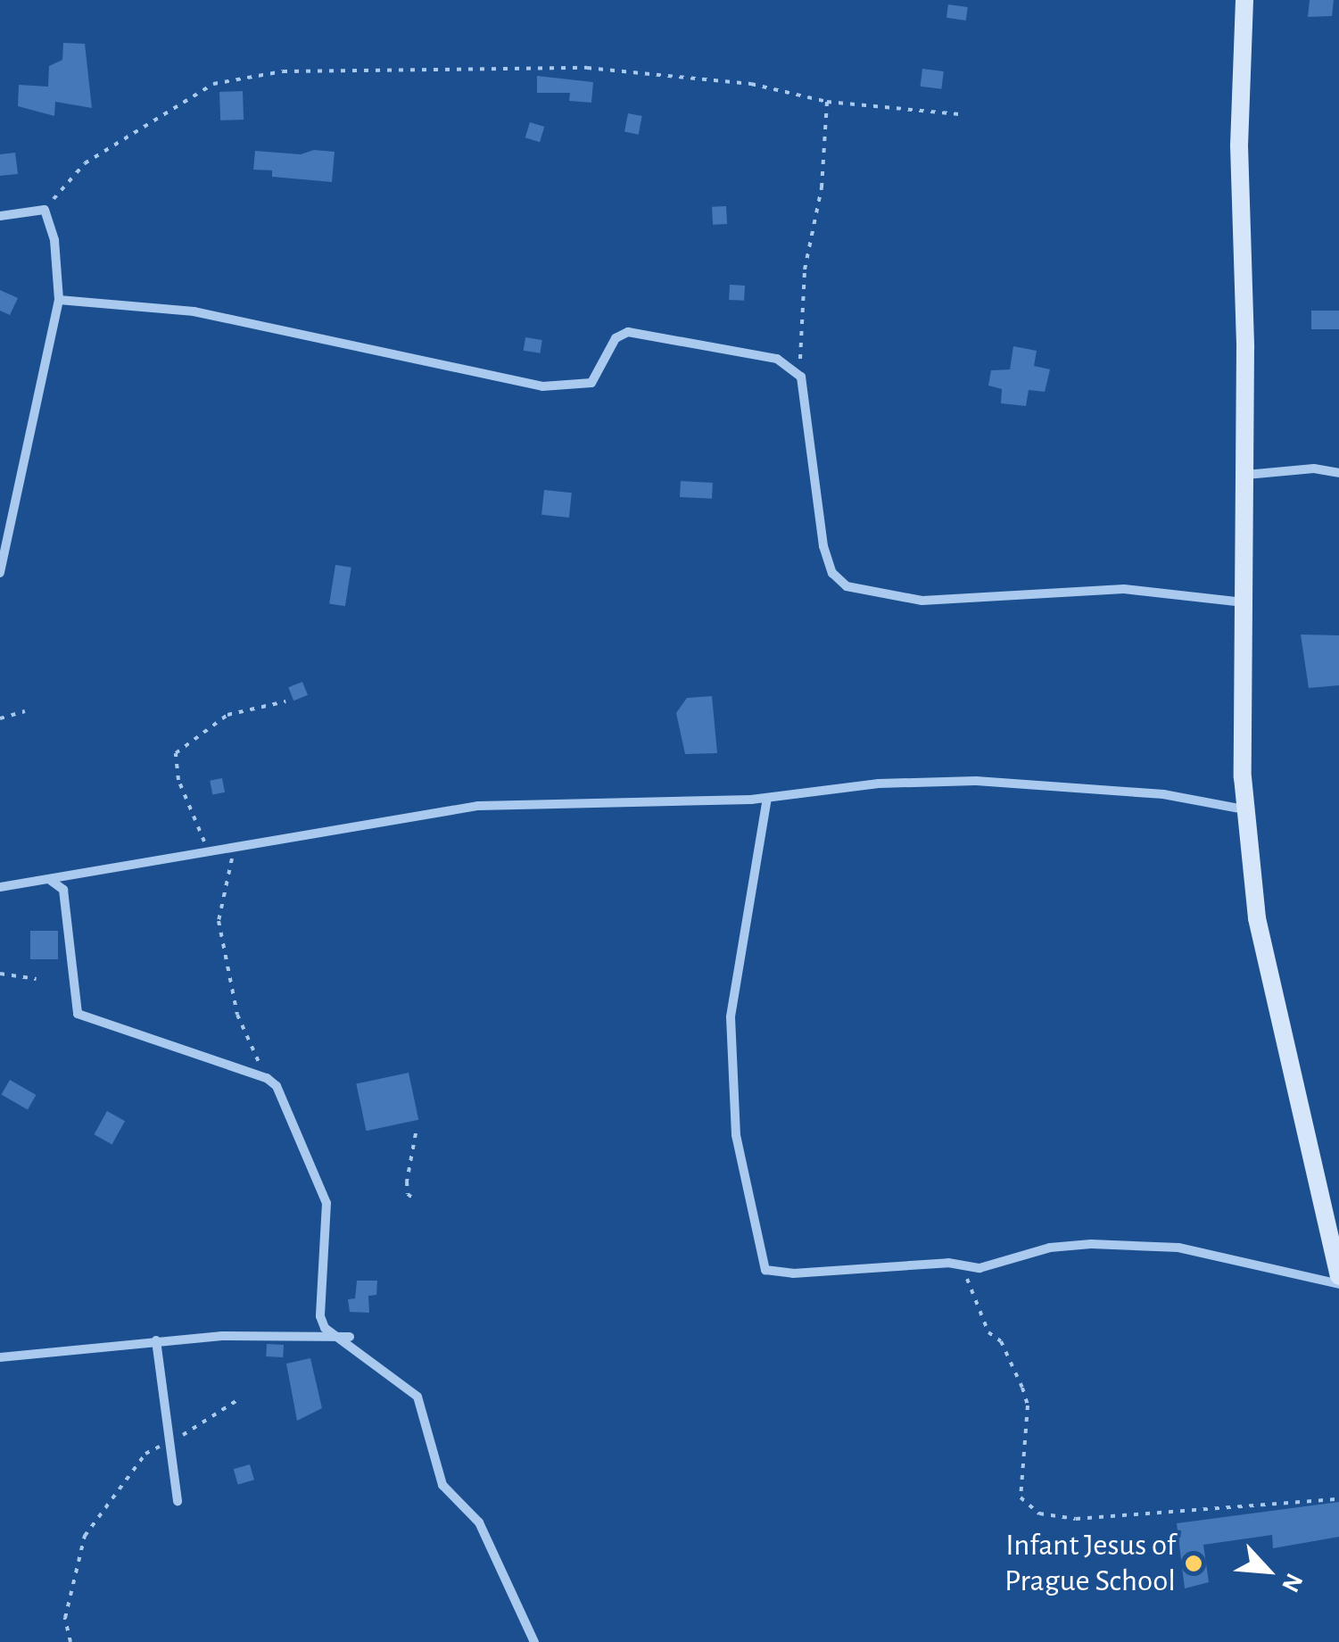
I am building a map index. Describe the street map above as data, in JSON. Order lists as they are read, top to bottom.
{
  "places": ["Infant Jesus of Prague School"],
  "north": "bottom right"
}
